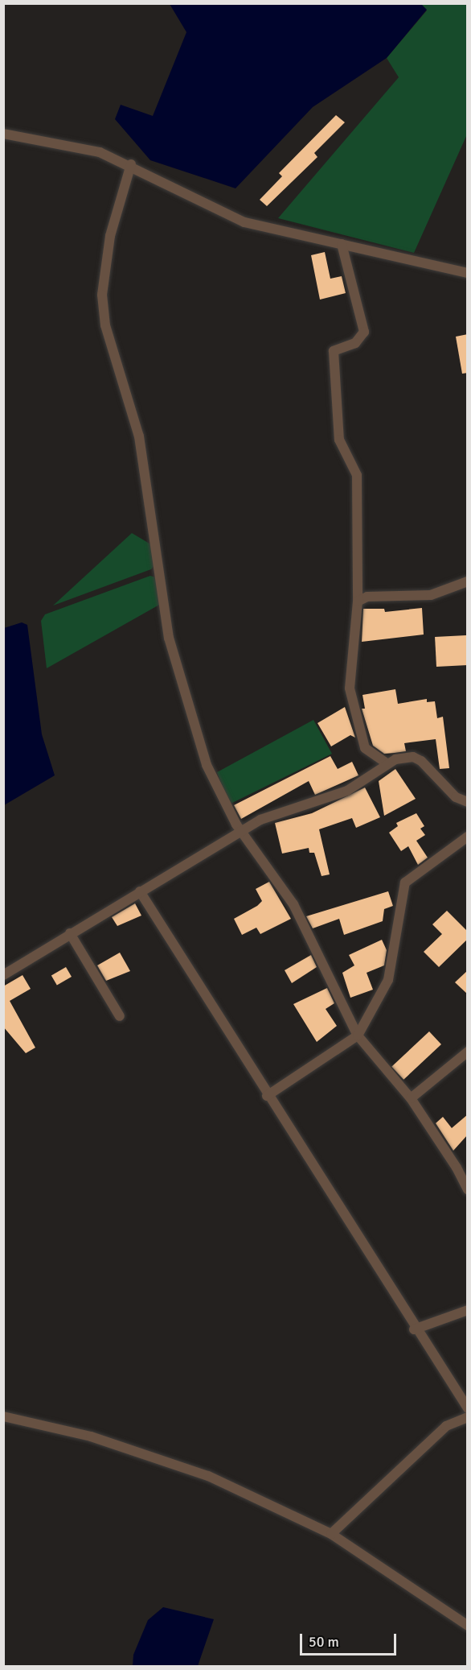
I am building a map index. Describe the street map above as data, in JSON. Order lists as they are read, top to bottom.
{
  "scale_bar": "50 m"
}
